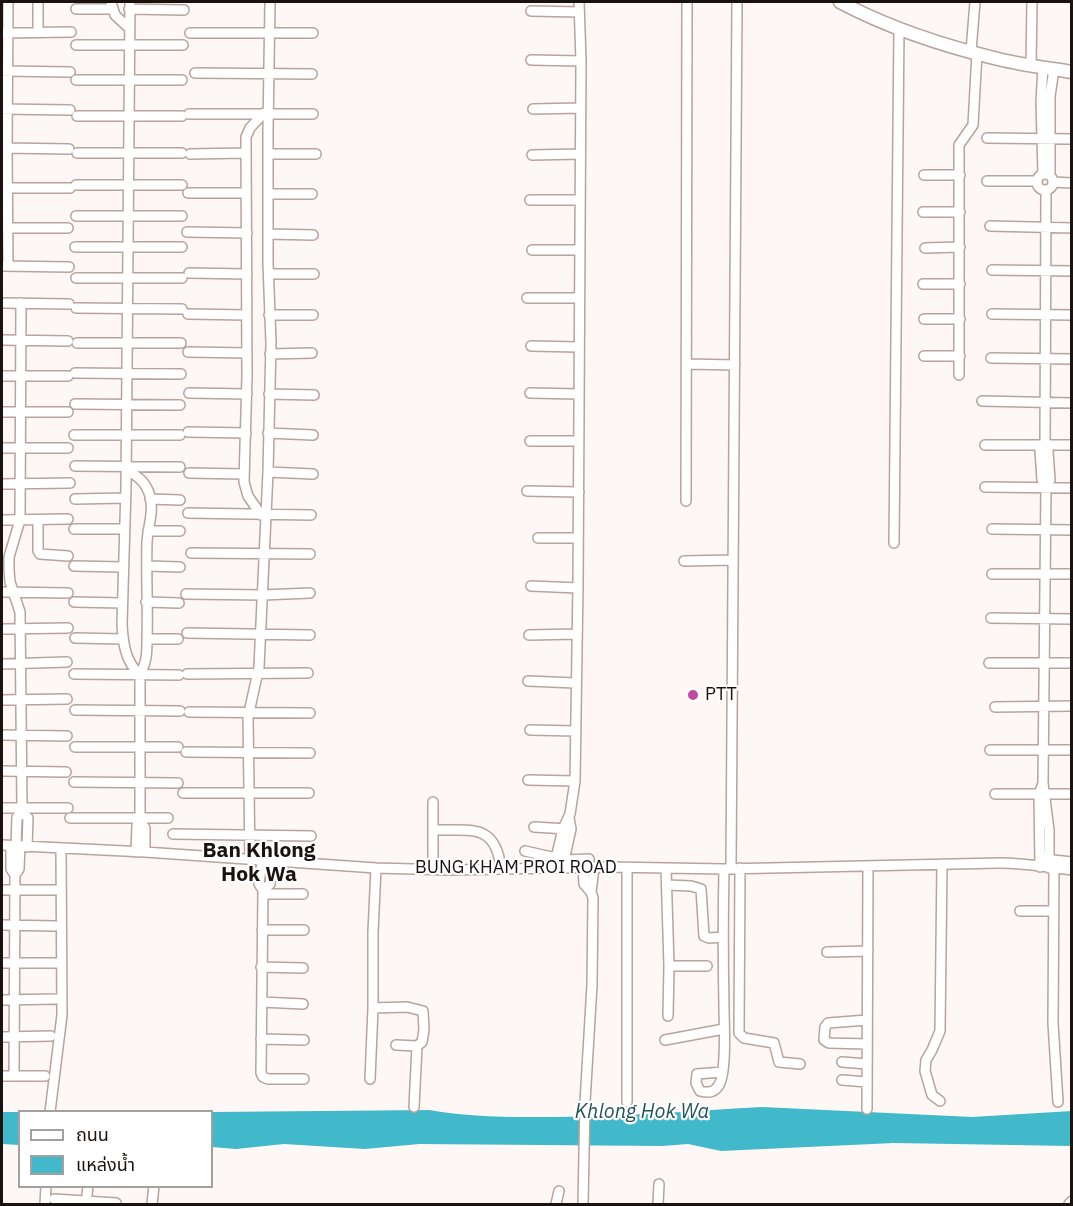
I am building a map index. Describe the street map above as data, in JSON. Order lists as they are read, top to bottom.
{
  "streets": {
    "street": ["BUNG KHAM PROI ROAD"]
  },
  "districts": ["Ban Khlong Hok Wa"],
  "water": ["Khlong Hok Wa"],
  "places": ["PTT"],
  "legend": ["ถนน", "แหล่งน้ำ"]
}
